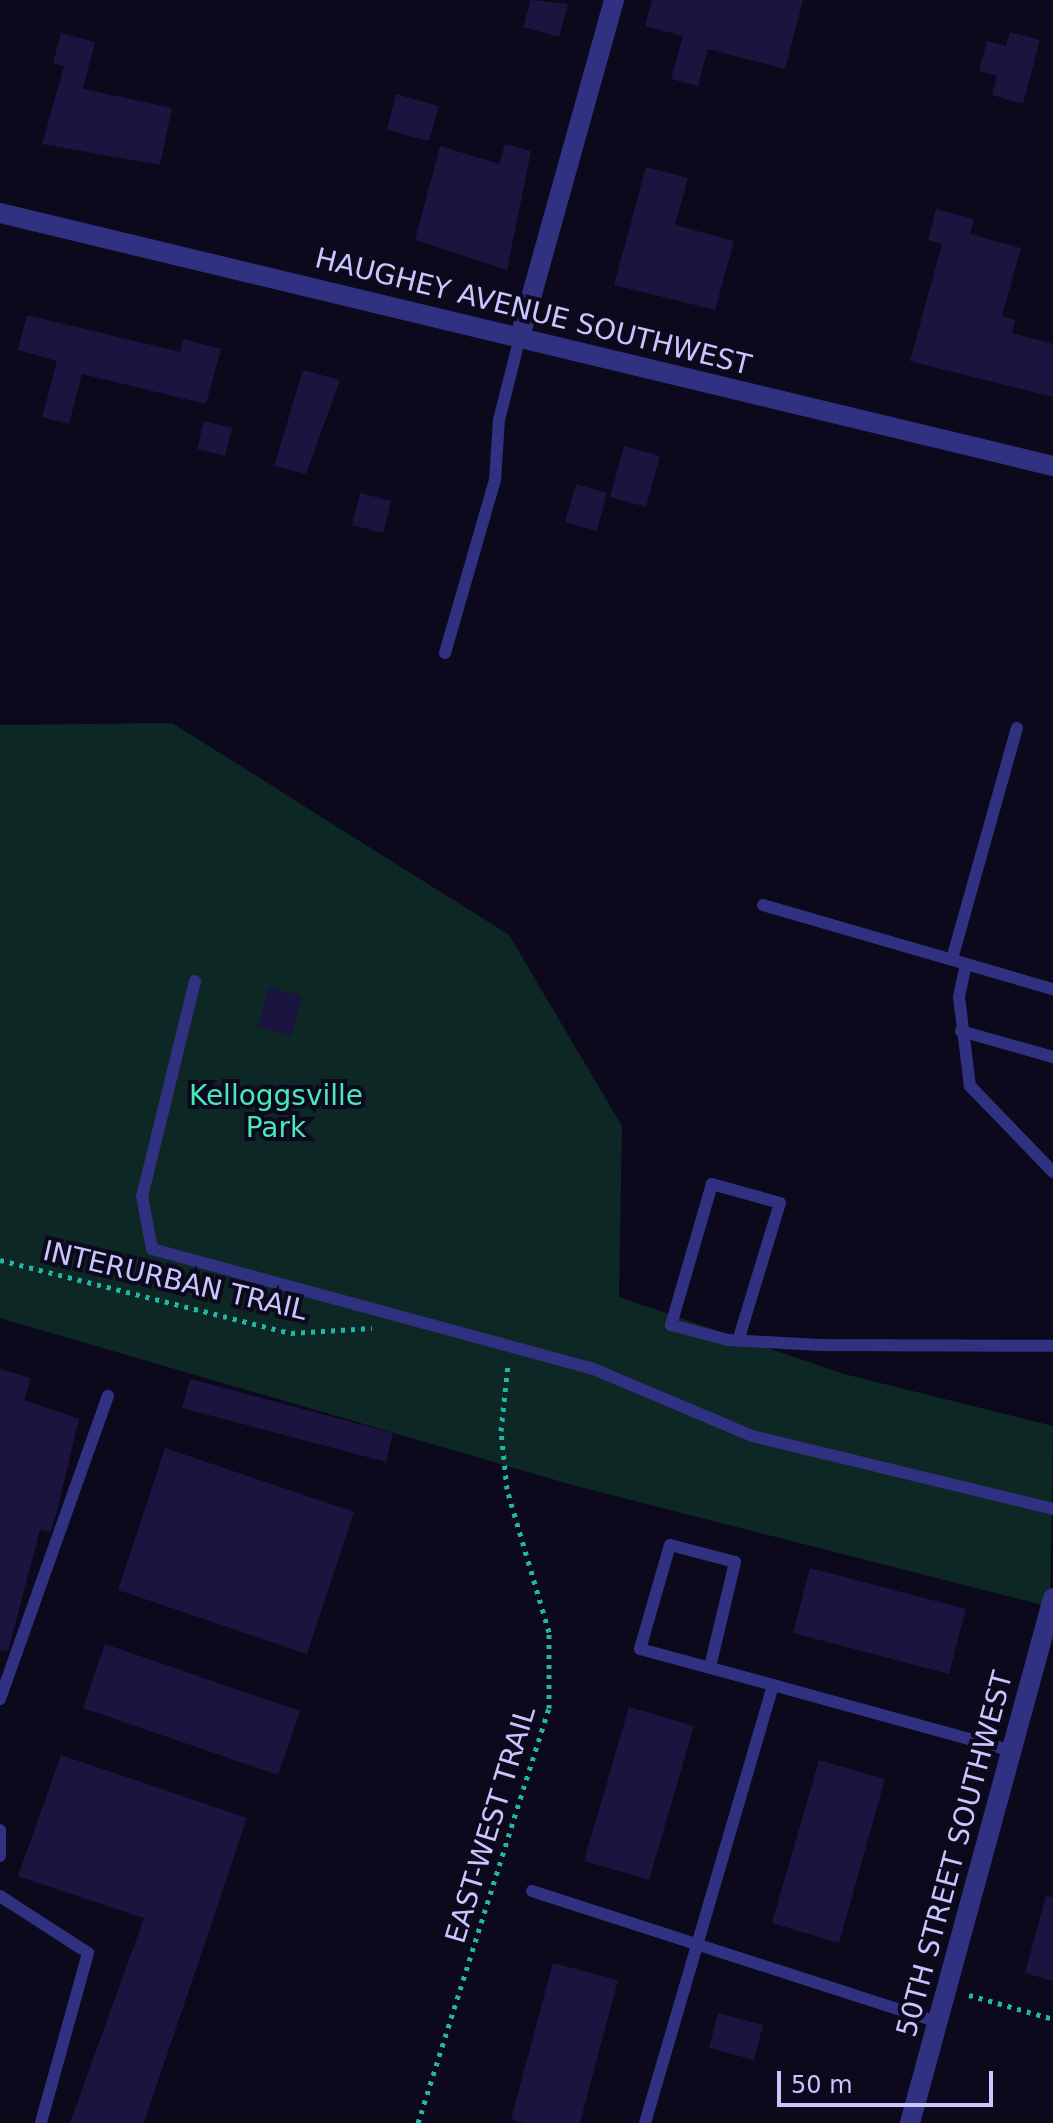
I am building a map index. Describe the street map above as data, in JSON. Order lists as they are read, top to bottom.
{
  "streets": {
    "street": ["HAUGHEY AVENUE SOUTHWEST", "50TH STREET SOUTHWEST"],
    "path": ["INTERURBAN TRAIL", "EAST-WEST TRAIL"]
  },
  "parks": ["Kelloggsville Park"],
  "scale_bar": "50 m"
}
